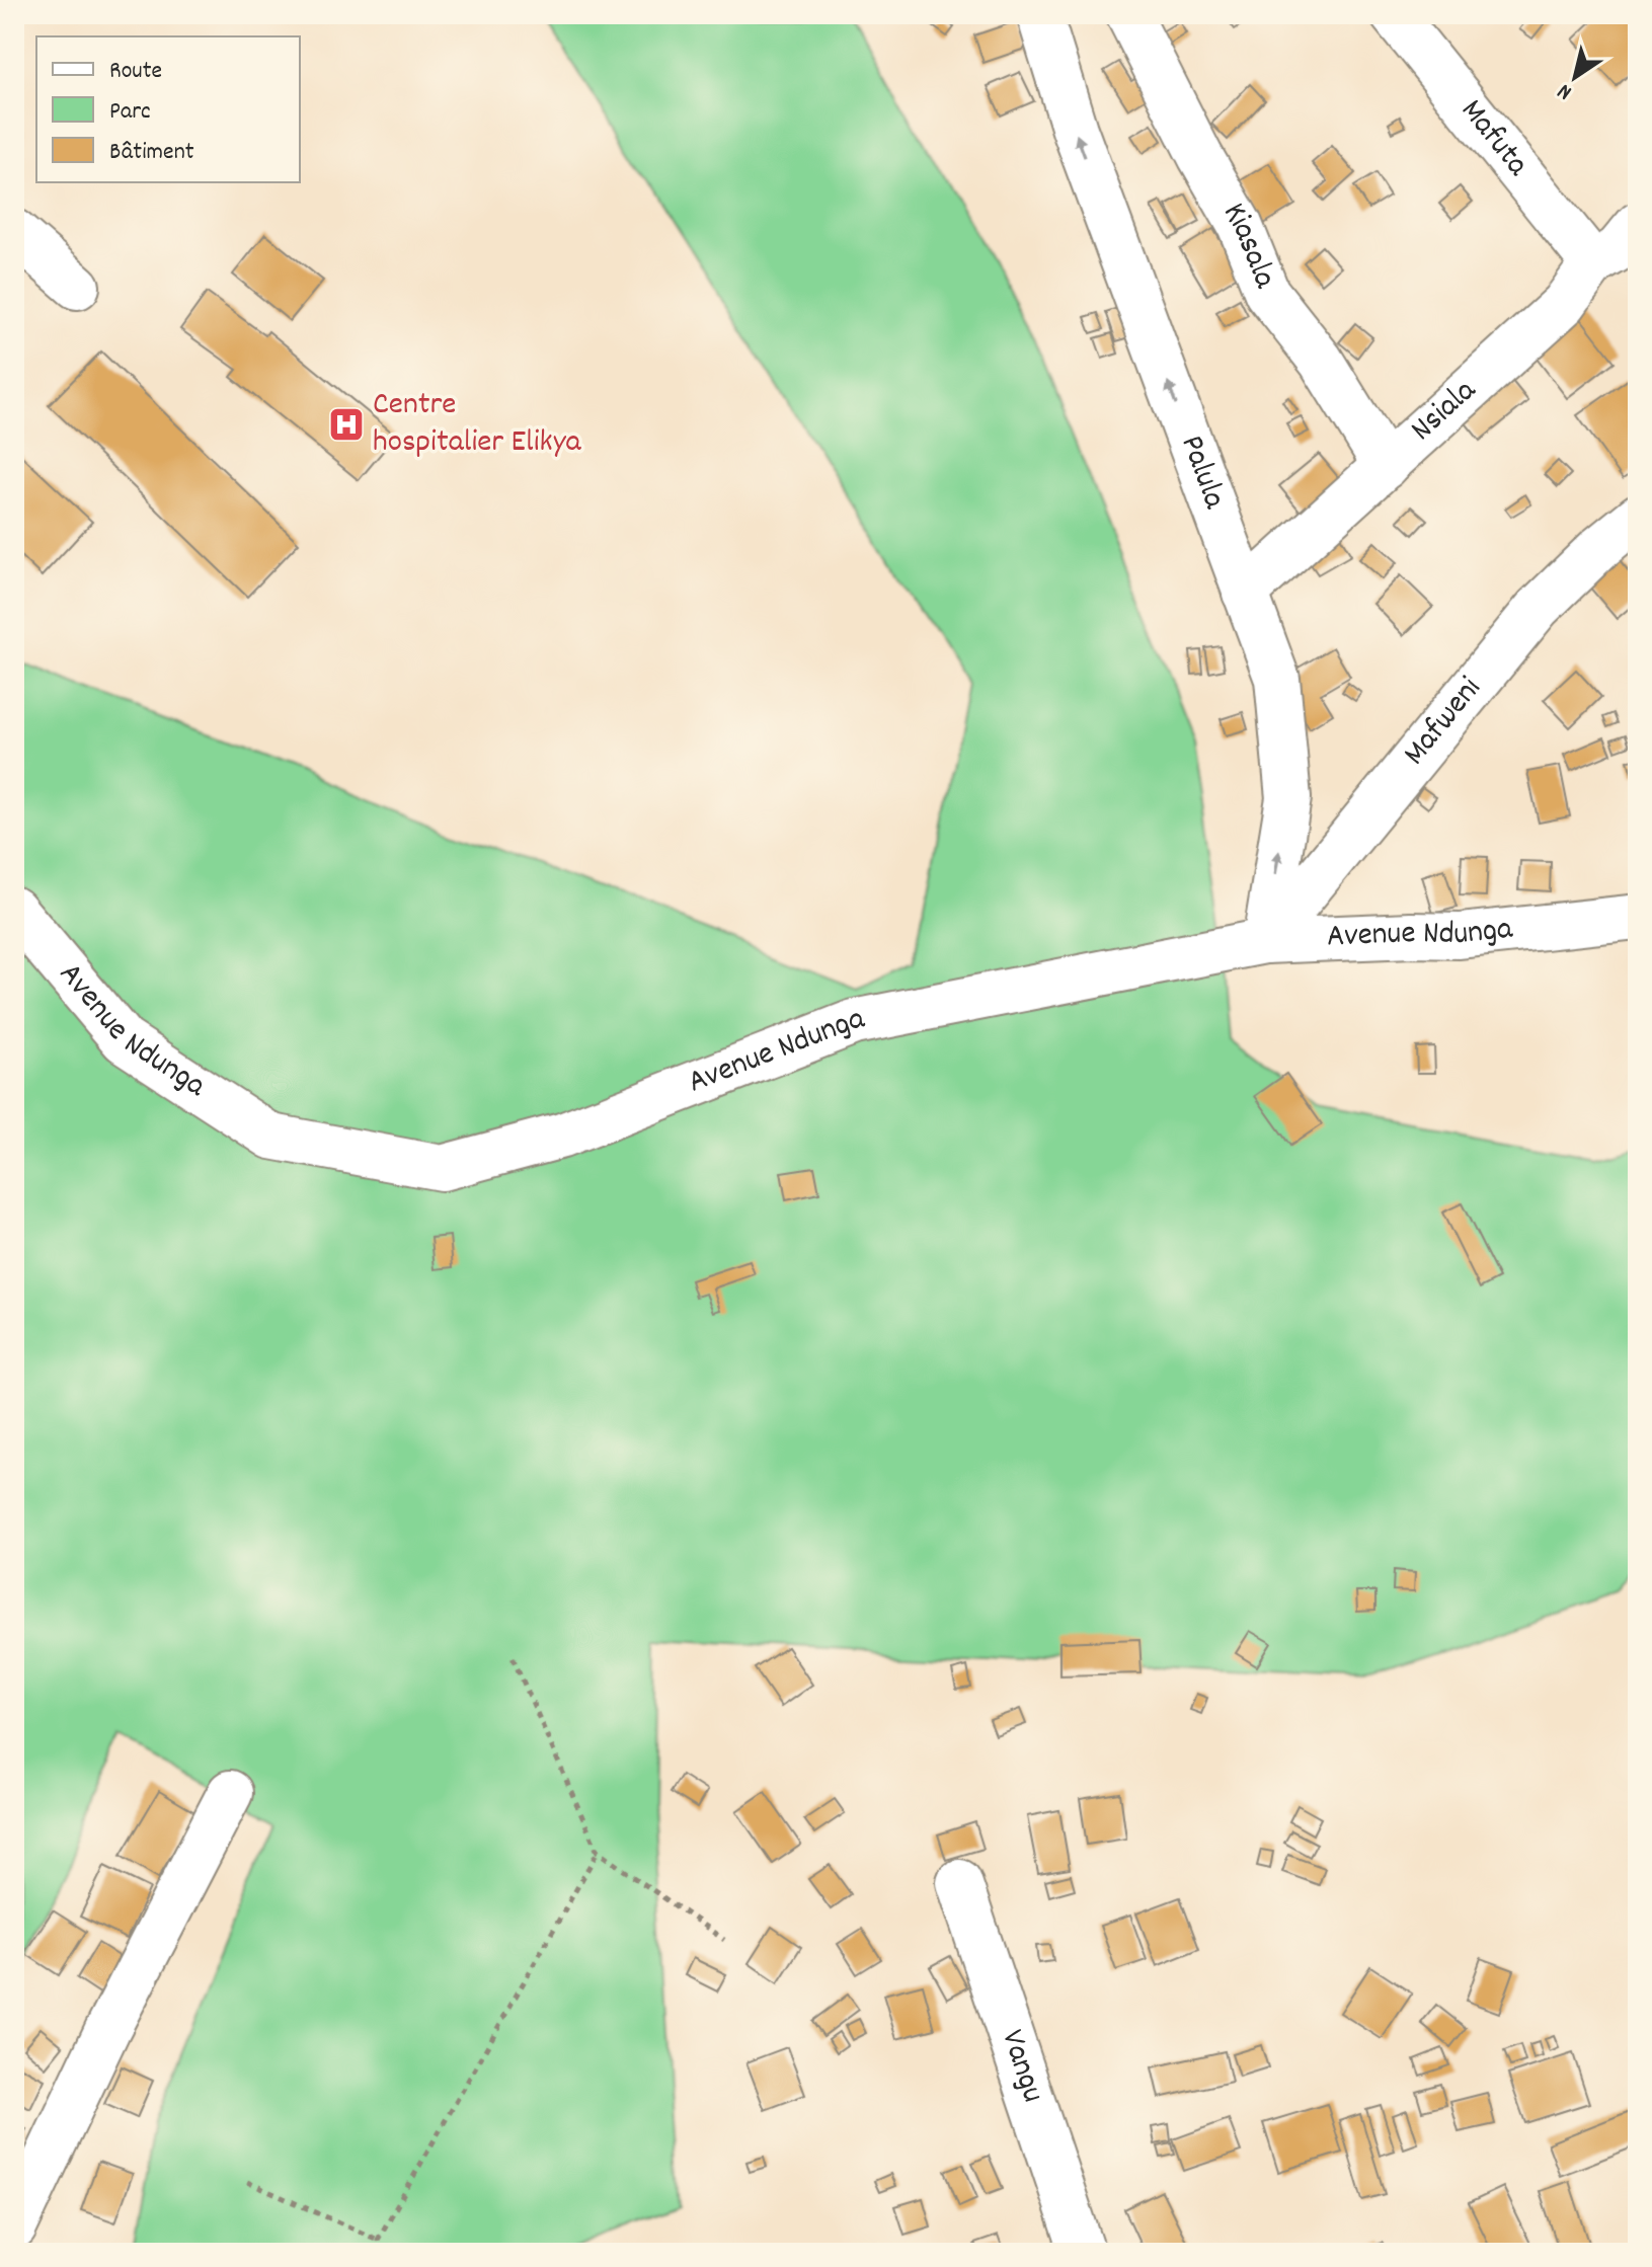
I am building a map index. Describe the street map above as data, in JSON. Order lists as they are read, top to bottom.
{
  "streets": {
    "street": [
      "Mafuta",
      "Kiasala",
      "Nsiala",
      "Palula",
      "Mafweni",
      "Avenue Ndunga",
      "Vangu"
    ]
  },
  "crossings": [
    ["Mafuta", "Nsiala"],
    ["Kiasala", "Nsiala"],
    ["Nsiala", "Palula"],
    ["Palula", "Mafweni"],
    ["Palula", "Avenue Ndunga"],
    ["Mafweni", "Avenue Ndunga"]
  ],
  "one_way": ["Palula"],
  "places": {
    "hospital": ["Centre hospitalier Elikya"]
  },
  "legend": ["Route", "Parc", "Bâtiment"],
  "north": "bottom left"
}
